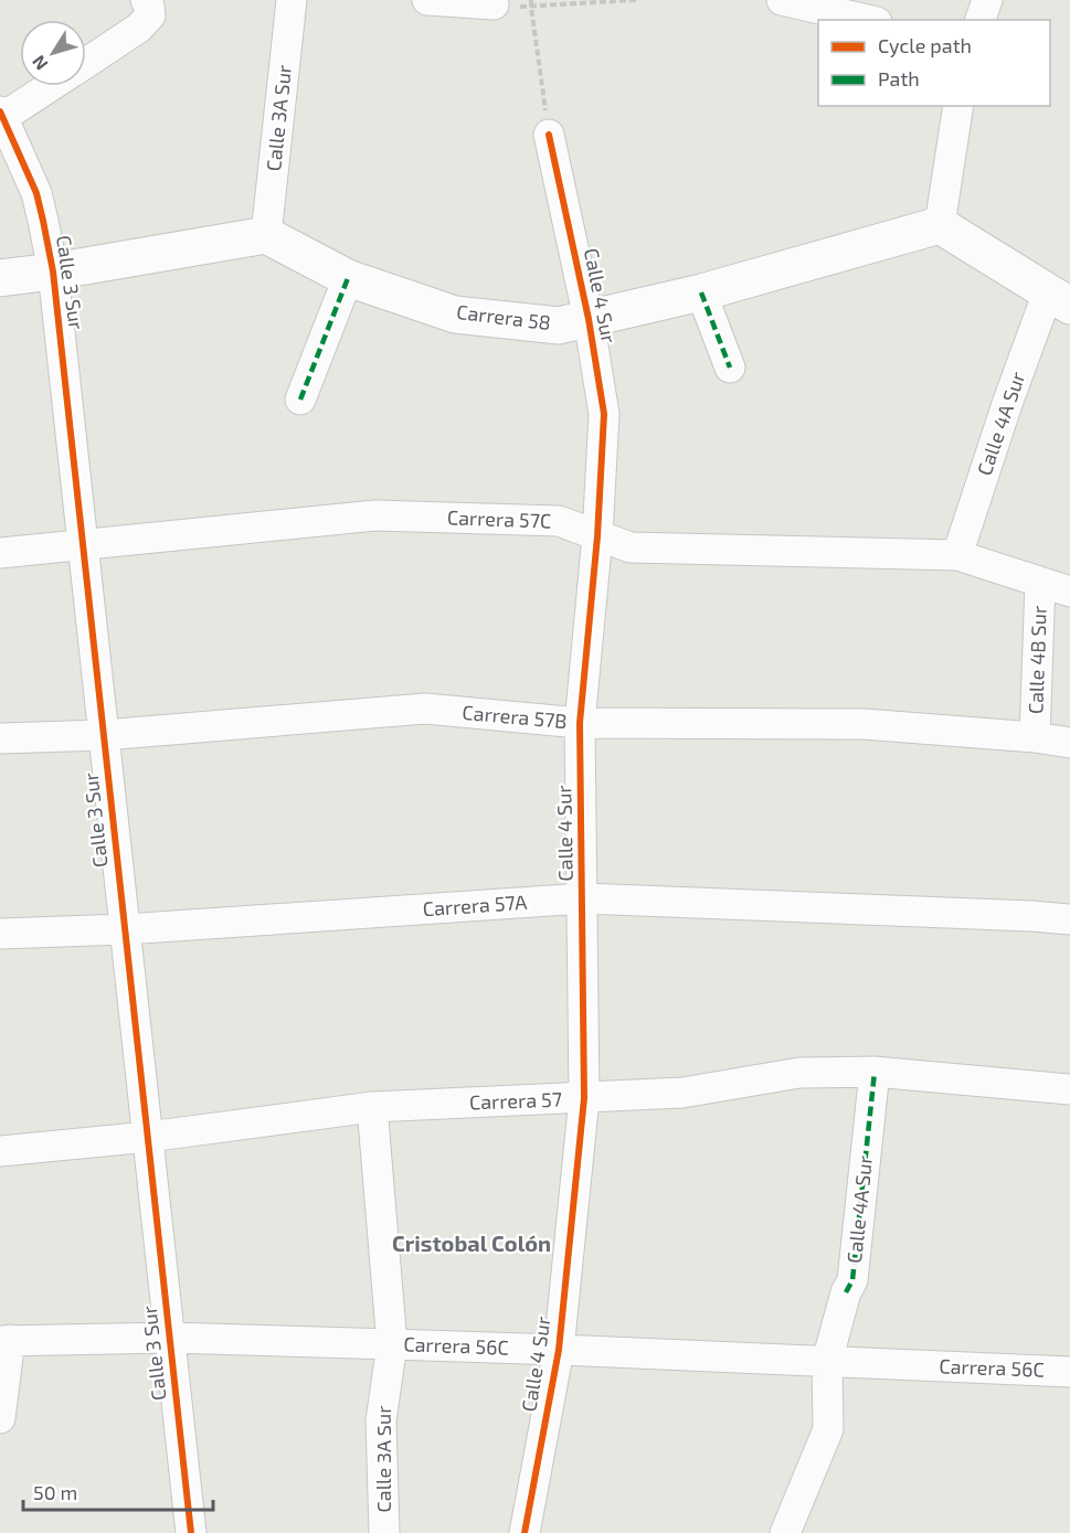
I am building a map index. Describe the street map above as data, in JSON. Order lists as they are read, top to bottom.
{
  "streets": {
    "street": [
      "Calle 3A Sur",
      "Calle 3 Sur",
      "Calle 4 Sur",
      "Carrera 58",
      "Calle 4A Sur",
      "Carrera 57C",
      "Calle 4B Sur",
      "Carrera 57B",
      "Carrera 57A",
      "Carrera 57",
      "Carrera 56C"
    ]
  },
  "crossings": [
    ["Calle 3A Sur", "Carrera 58"],
    ["Calle 3A Sur", "Carrera 57"],
    ["Calle 3A Sur", "Carrera 56C"],
    ["Calle 3 Sur", "Carrera 57C"],
    ["Calle 3 Sur", "Carrera 57B"],
    ["Calle 3 Sur", "Carrera 57A"],
    ["Calle 3 Sur", "Carrera 57"],
    ["Calle 3 Sur", "Carrera 56C"],
    ["Calle 4 Sur", "Carrera 58"],
    ["Calle 4 Sur", "Carrera 57C"],
    ["Calle 4 Sur", "Carrera 57B"],
    ["Calle 4 Sur", "Carrera 57A"],
    ["Calle 4 Sur", "Carrera 57"],
    ["Calle 4 Sur", "Carrera 56C"],
    ["Calle 4A Sur", "Carrera 57C"],
    ["Calle 4A Sur", "Carrera 57"],
    ["Calle 4A Sur", "Carrera 56C"],
    ["Carrera 57C", "Calle 4B Sur"],
    ["Calle 4B Sur", "Carrera 57B"]
  ],
  "districts": ["Cristobal Colón"],
  "legend": ["Cycle path", "Path"],
  "scale_bar": "50 m",
  "north": "bottom left"
}
